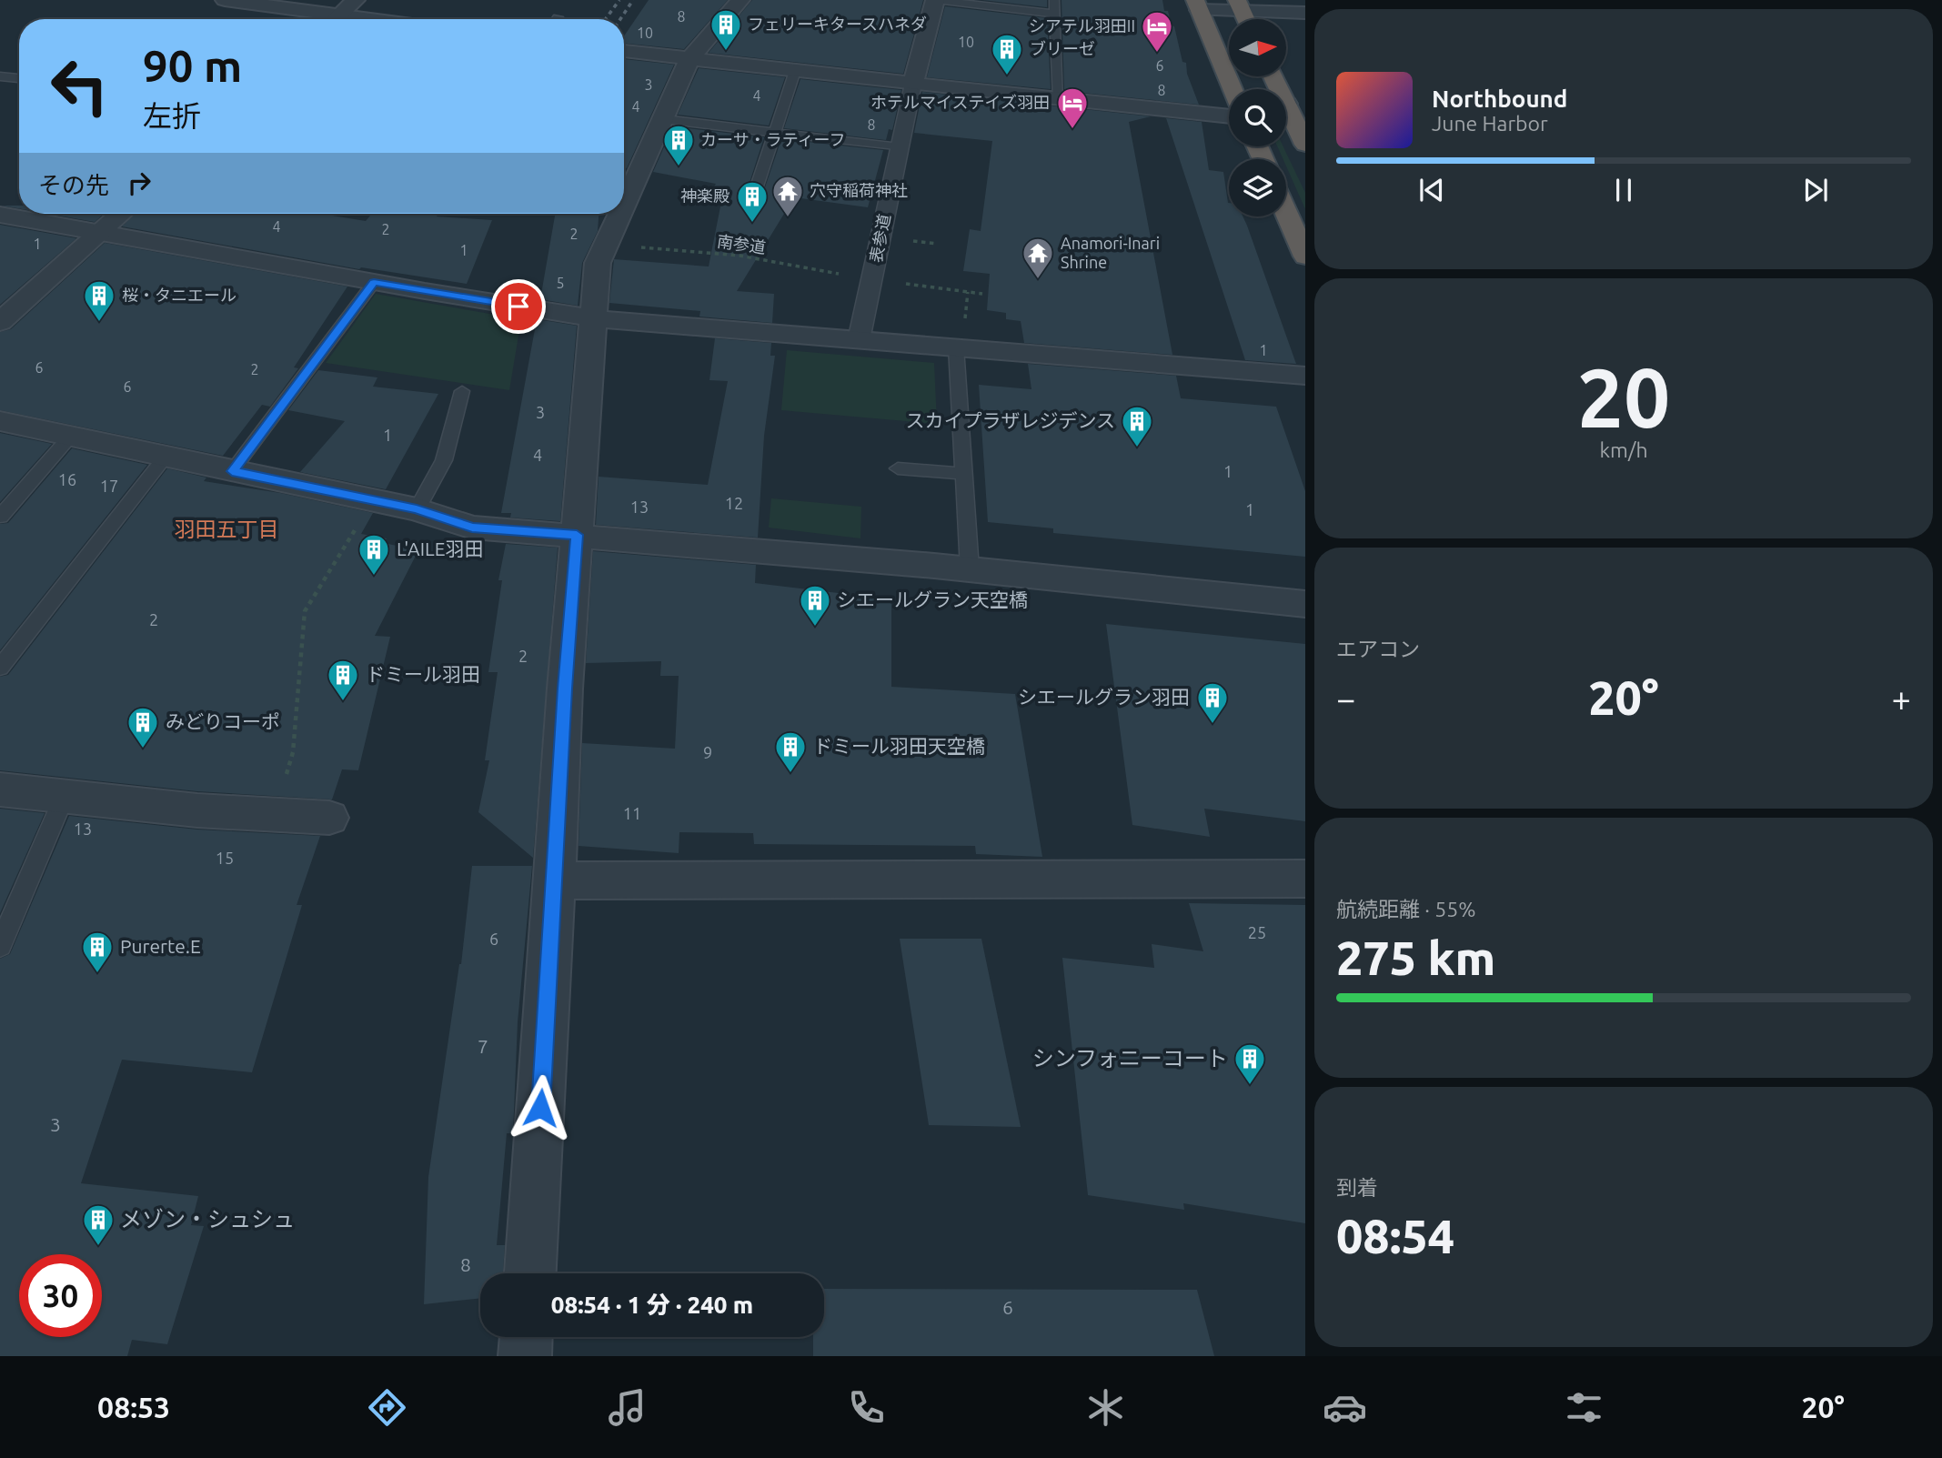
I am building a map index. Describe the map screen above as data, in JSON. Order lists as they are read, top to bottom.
{
  "streets": {
    "street": ["表参道"],
    "path": ["南参道"]
  },
  "crossings": [
    ["表参道", "南参道"]
  ],
  "districts": ["羽田五丁目"],
  "places": {
    "building": [
      "フェリーキタースハネダ",
      "ブリーゼ",
      "カーサ・ラティーフ",
      "神楽殿",
      "桜・タニエール",
      "スカイプラザレジデンス",
      "L'AILE羽田",
      "シエールグラン天空橋",
      "ドミール羽田",
      "シエールグラン羽田",
      "みどりコーポ",
      "ドミール羽田天空橋",
      "Purerte.E",
      "シンフォニーコート",
      "メゾン・シュシュ"
    ],
    "hotel": ["シアテル羽田II", "ホテルマイステイズ羽田"],
    "temple": ["穴守稲荷神社", "Anamori-Inari Shrine"]
  },
  "house_numbers": [
    "8",
    "10",
    "10",
    "6",
    "3",
    "8",
    "4",
    "4",
    "8",
    "4",
    "2",
    "2",
    "1",
    "1",
    "5",
    "1",
    "6",
    "2",
    "6",
    "3",
    "1",
    "4",
    "1",
    "16",
    "17",
    "12",
    "13",
    "1",
    "2",
    "2",
    "9",
    "11",
    "13",
    "15",
    "25",
    "6",
    "7",
    "3",
    "8",
    "6"
  ],
  "north": "right",
  "page": {
    "turn": ["90 m", "左折"],
    "song": ["Northbound", "June Harbor"],
    "then": "その先",
    "tile": [
      ["20", "km/h"],
      "エアコン",
      ["航続距離 · 55%", "275 km"],
      ["到着", "08:54"]
    ],
    "heat": ["−", "20°", "+"],
    "limit": "30",
    "trip": "08:54 · 1 分 · 240 m",
    "tabs": ["08:53", "20°"]
  }
}
